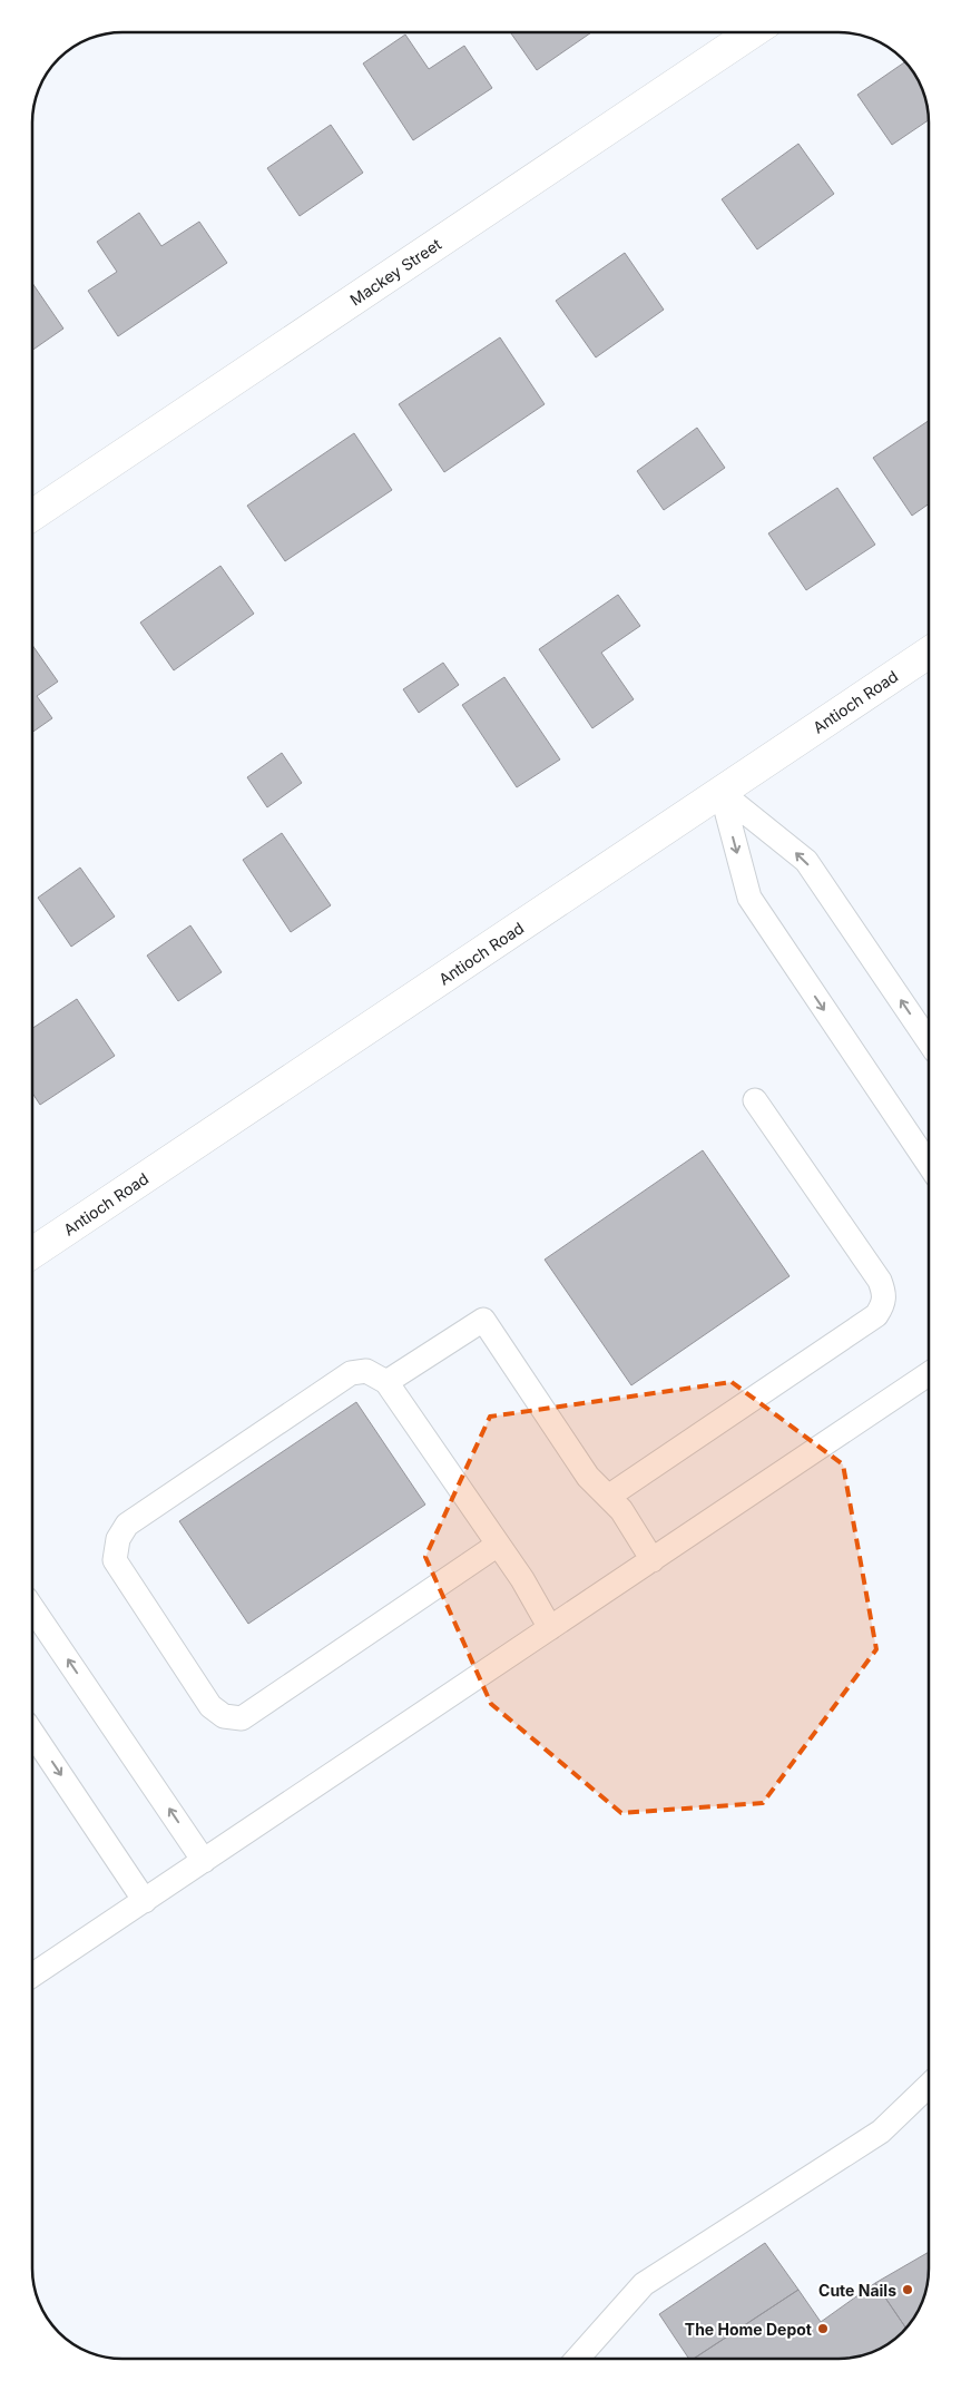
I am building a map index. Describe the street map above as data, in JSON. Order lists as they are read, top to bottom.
{
  "streets": {
    "main road": ["Mackey Street", "Antioch Road"]
  },
  "places": ["Cute Nails", "The Home Depot"]
}
